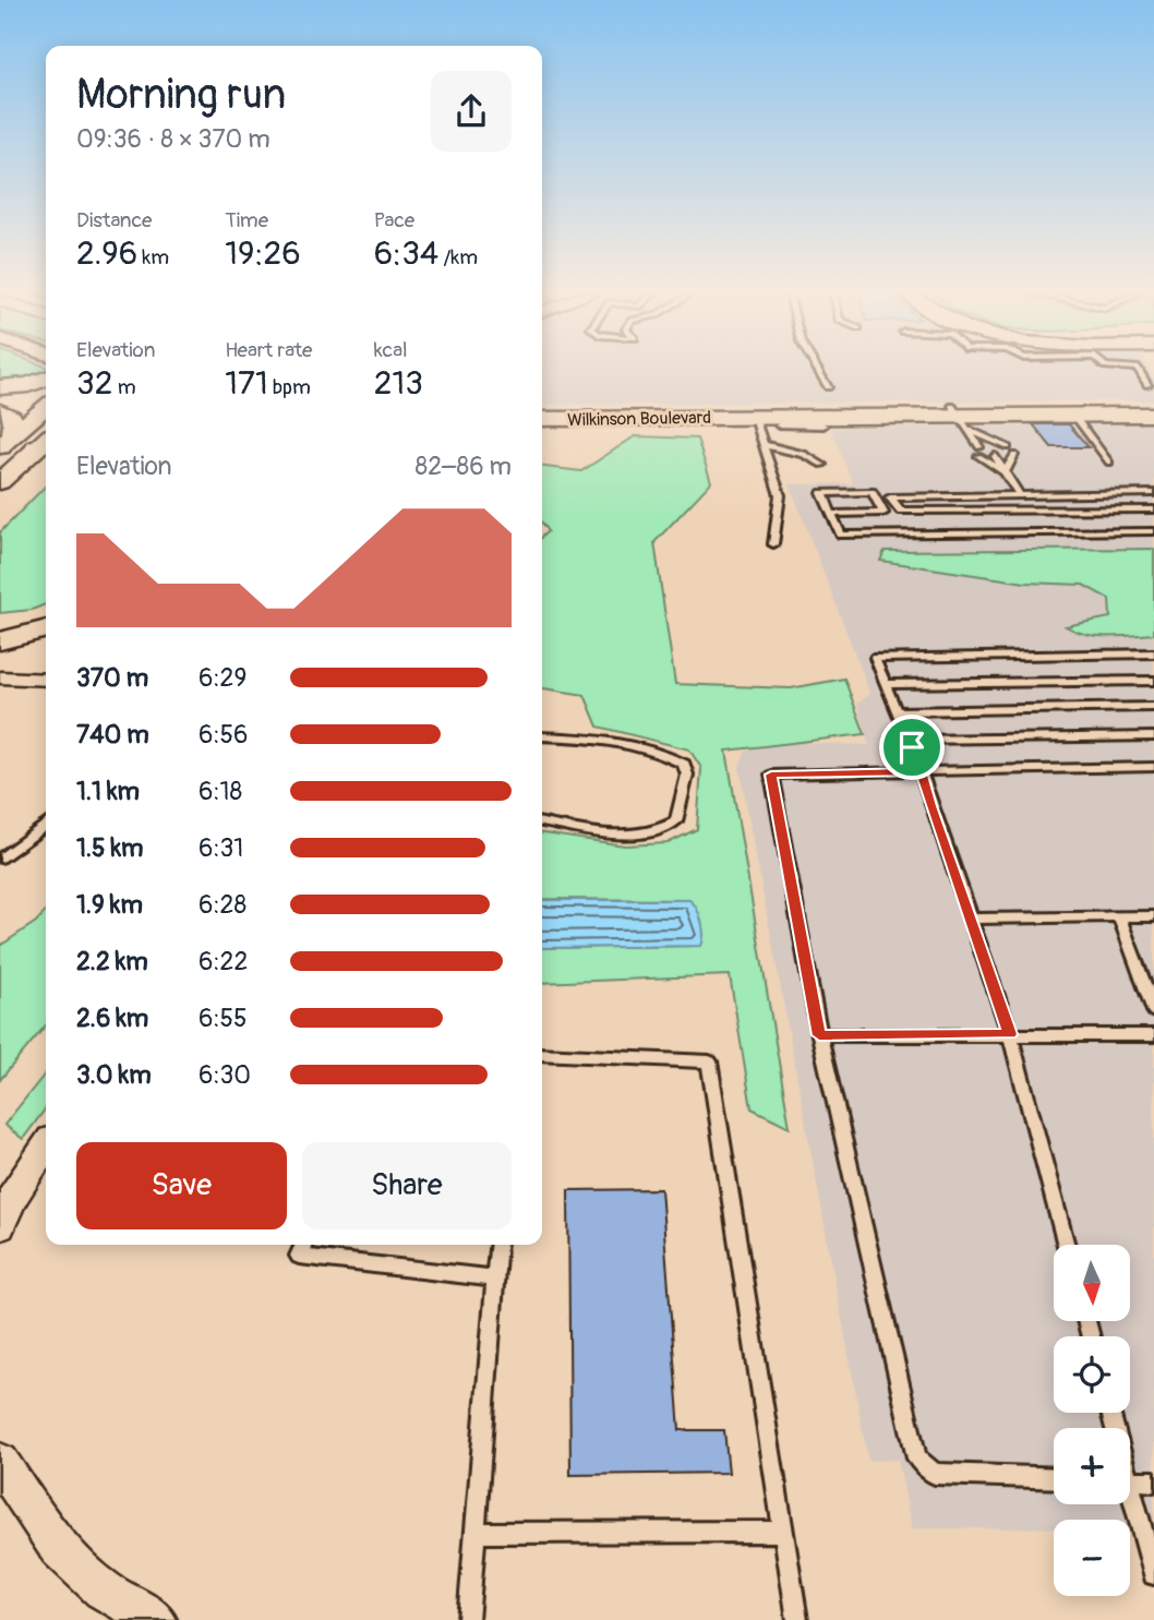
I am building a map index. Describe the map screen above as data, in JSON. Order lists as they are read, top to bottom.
{
  "streets": {
    "main road": ["Wilkinson Boulevard"]
  },
  "north": "bottom",
  "page": {
    "heading": ["Morning run", "09:36 · 8 × 370 m"],
    "stats": [
      ["Distance", "2.96 km"],
      ["Time", "19:26"],
      ["Pace", "6:34 /km"],
      ["Elevation", "32 m"],
      ["Heart rate", "171 bpm"],
      ["kcal", "213"]
    ],
    "chart": ["Elevation", "82–86 m"],
    "list": [
      {
        "name": "370 m",
        "note": "6:29"
      },
      {
        "name": "740 m",
        "note": "6:56"
      },
      {
        "name": "1.1 km",
        "note": "6:18"
      },
      {
        "name": "1.5 km",
        "note": "6:31"
      },
      {
        "name": "1.9 km",
        "note": "6:28"
      },
      {
        "name": "2.2 km",
        "note": "6:22"
      },
      {
        "name": "2.6 km",
        "note": "6:55"
      },
      {
        "name": "3.0 km",
        "note": "6:30"
      }
    ],
    "buttons": ["Save", "Share"],
    "map_buttons": ["+", "−"]
  }
}
